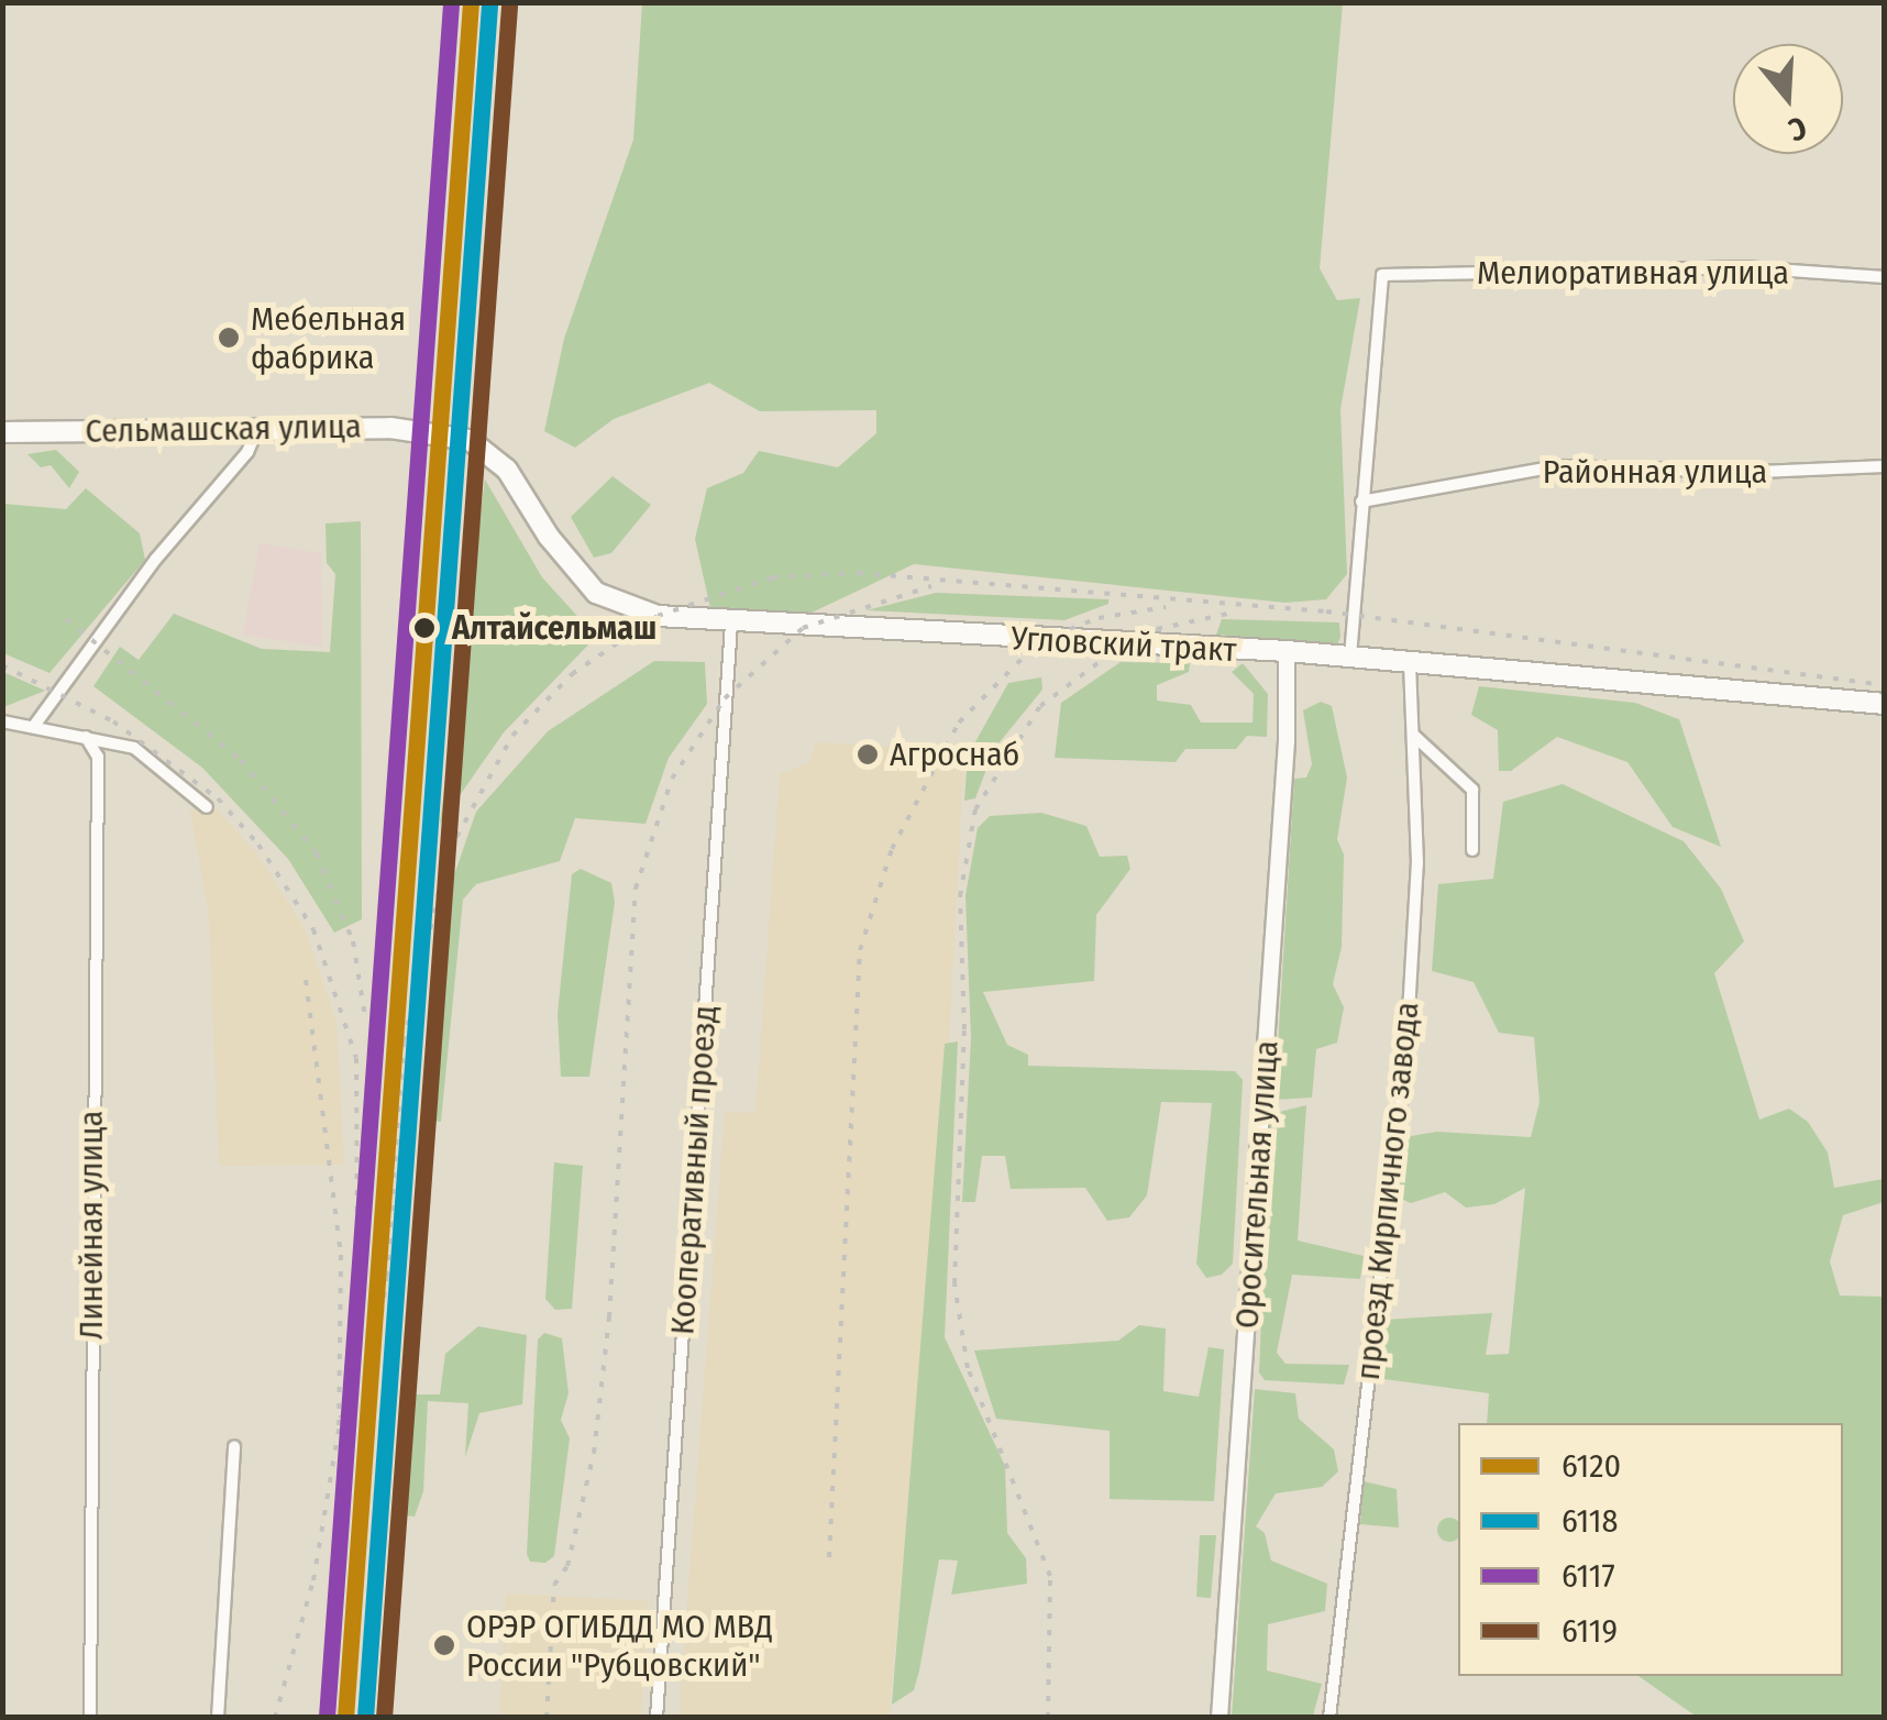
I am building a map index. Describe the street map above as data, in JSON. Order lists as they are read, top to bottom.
{
  "streets": {
    "highway": ["Сельмашская улица", "Угловский тракт"],
    "main road": ["Оросительная улица"],
    "street": [
      "Мелиоративная улица",
      "Районная улица",
      "Кооперативный проезд",
      "проезд Кирпичного завода",
      "Линейная улица"
    ]
  },
  "crossings": [
    ["Мелиоративная улица", "Районная улица"],
    ["Сельмашская улица", "Угловский тракт"],
    ["Угловский тракт", "Кооперативный проезд"],
    ["Угловский тракт", "Оросительная улица"],
    ["Угловский тракт", "проезд Кирпичного завода"]
  ],
  "places": [
    "Мебельная фабрика",
    "Алтайсельмаш",
    "Агроснаб",
    "ОРЭР ОГИБДД МО МВД России \"Рубцовский\""
  ],
  "lines": [
    "transit line 6120",
    "transit line 6117",
    "transit line 6118",
    "transit line 6119"
  ],
  "legend": [
    "6120",
    "6118",
    "6117",
    "6119"
  ],
  "north": "bottom"
}
